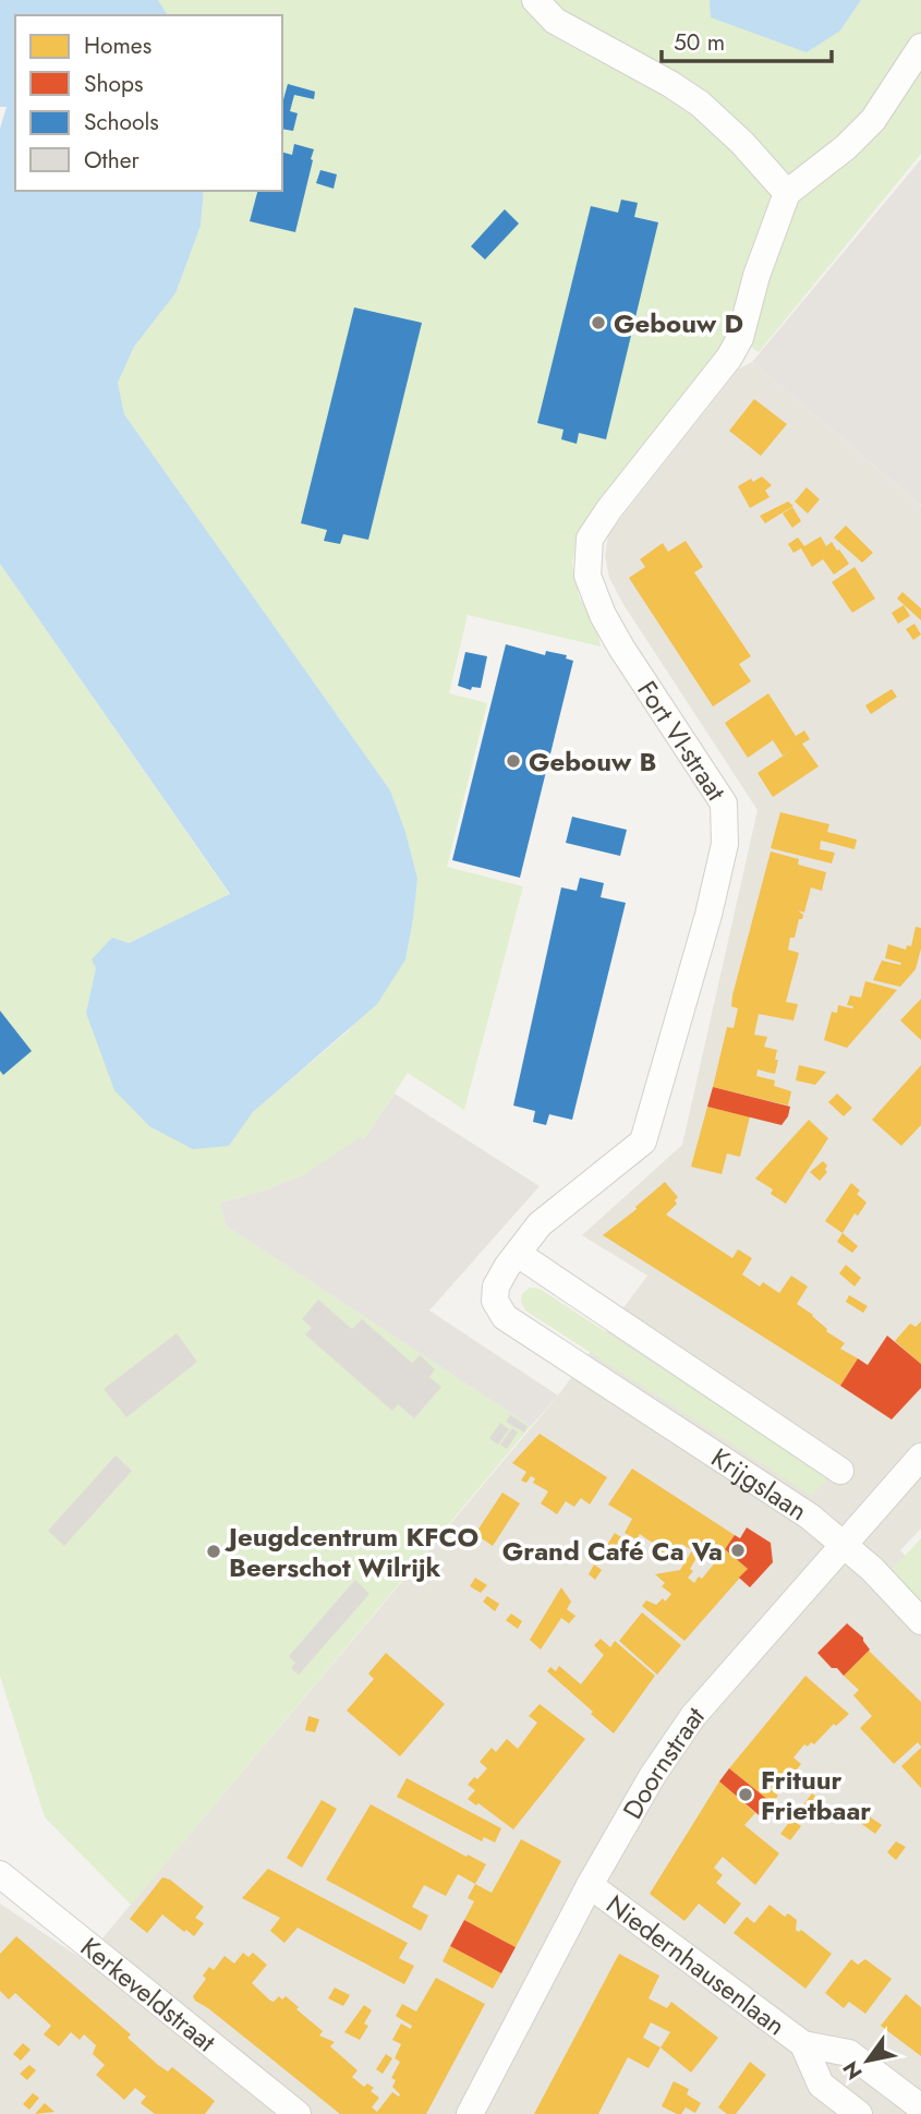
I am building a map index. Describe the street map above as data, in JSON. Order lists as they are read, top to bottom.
{
  "streets": {
    "street": [
      "Fort VI-straat",
      "Krijgslaan",
      "Doornstraat",
      "Niedernhausenlaan",
      "Kerkeveldstraat"
    ]
  },
  "crossings": [
    ["Fort VI-straat", "Krijgslaan"],
    ["Krijgslaan", "Doornstraat"],
    ["Doornstraat", "Niedernhausenlaan"]
  ],
  "places": [
    "Gebouw D",
    "Gebouw B",
    "Grand Café Ca Va",
    "Jeugdcentrum KFCO Beerschot Wilrijk",
    "Frituur Frietbaar"
  ],
  "legend": [
    "Homes",
    "Shops",
    "Schools",
    "Other"
  ],
  "scale_bar": "50 m",
  "north": "bottom left"
}
